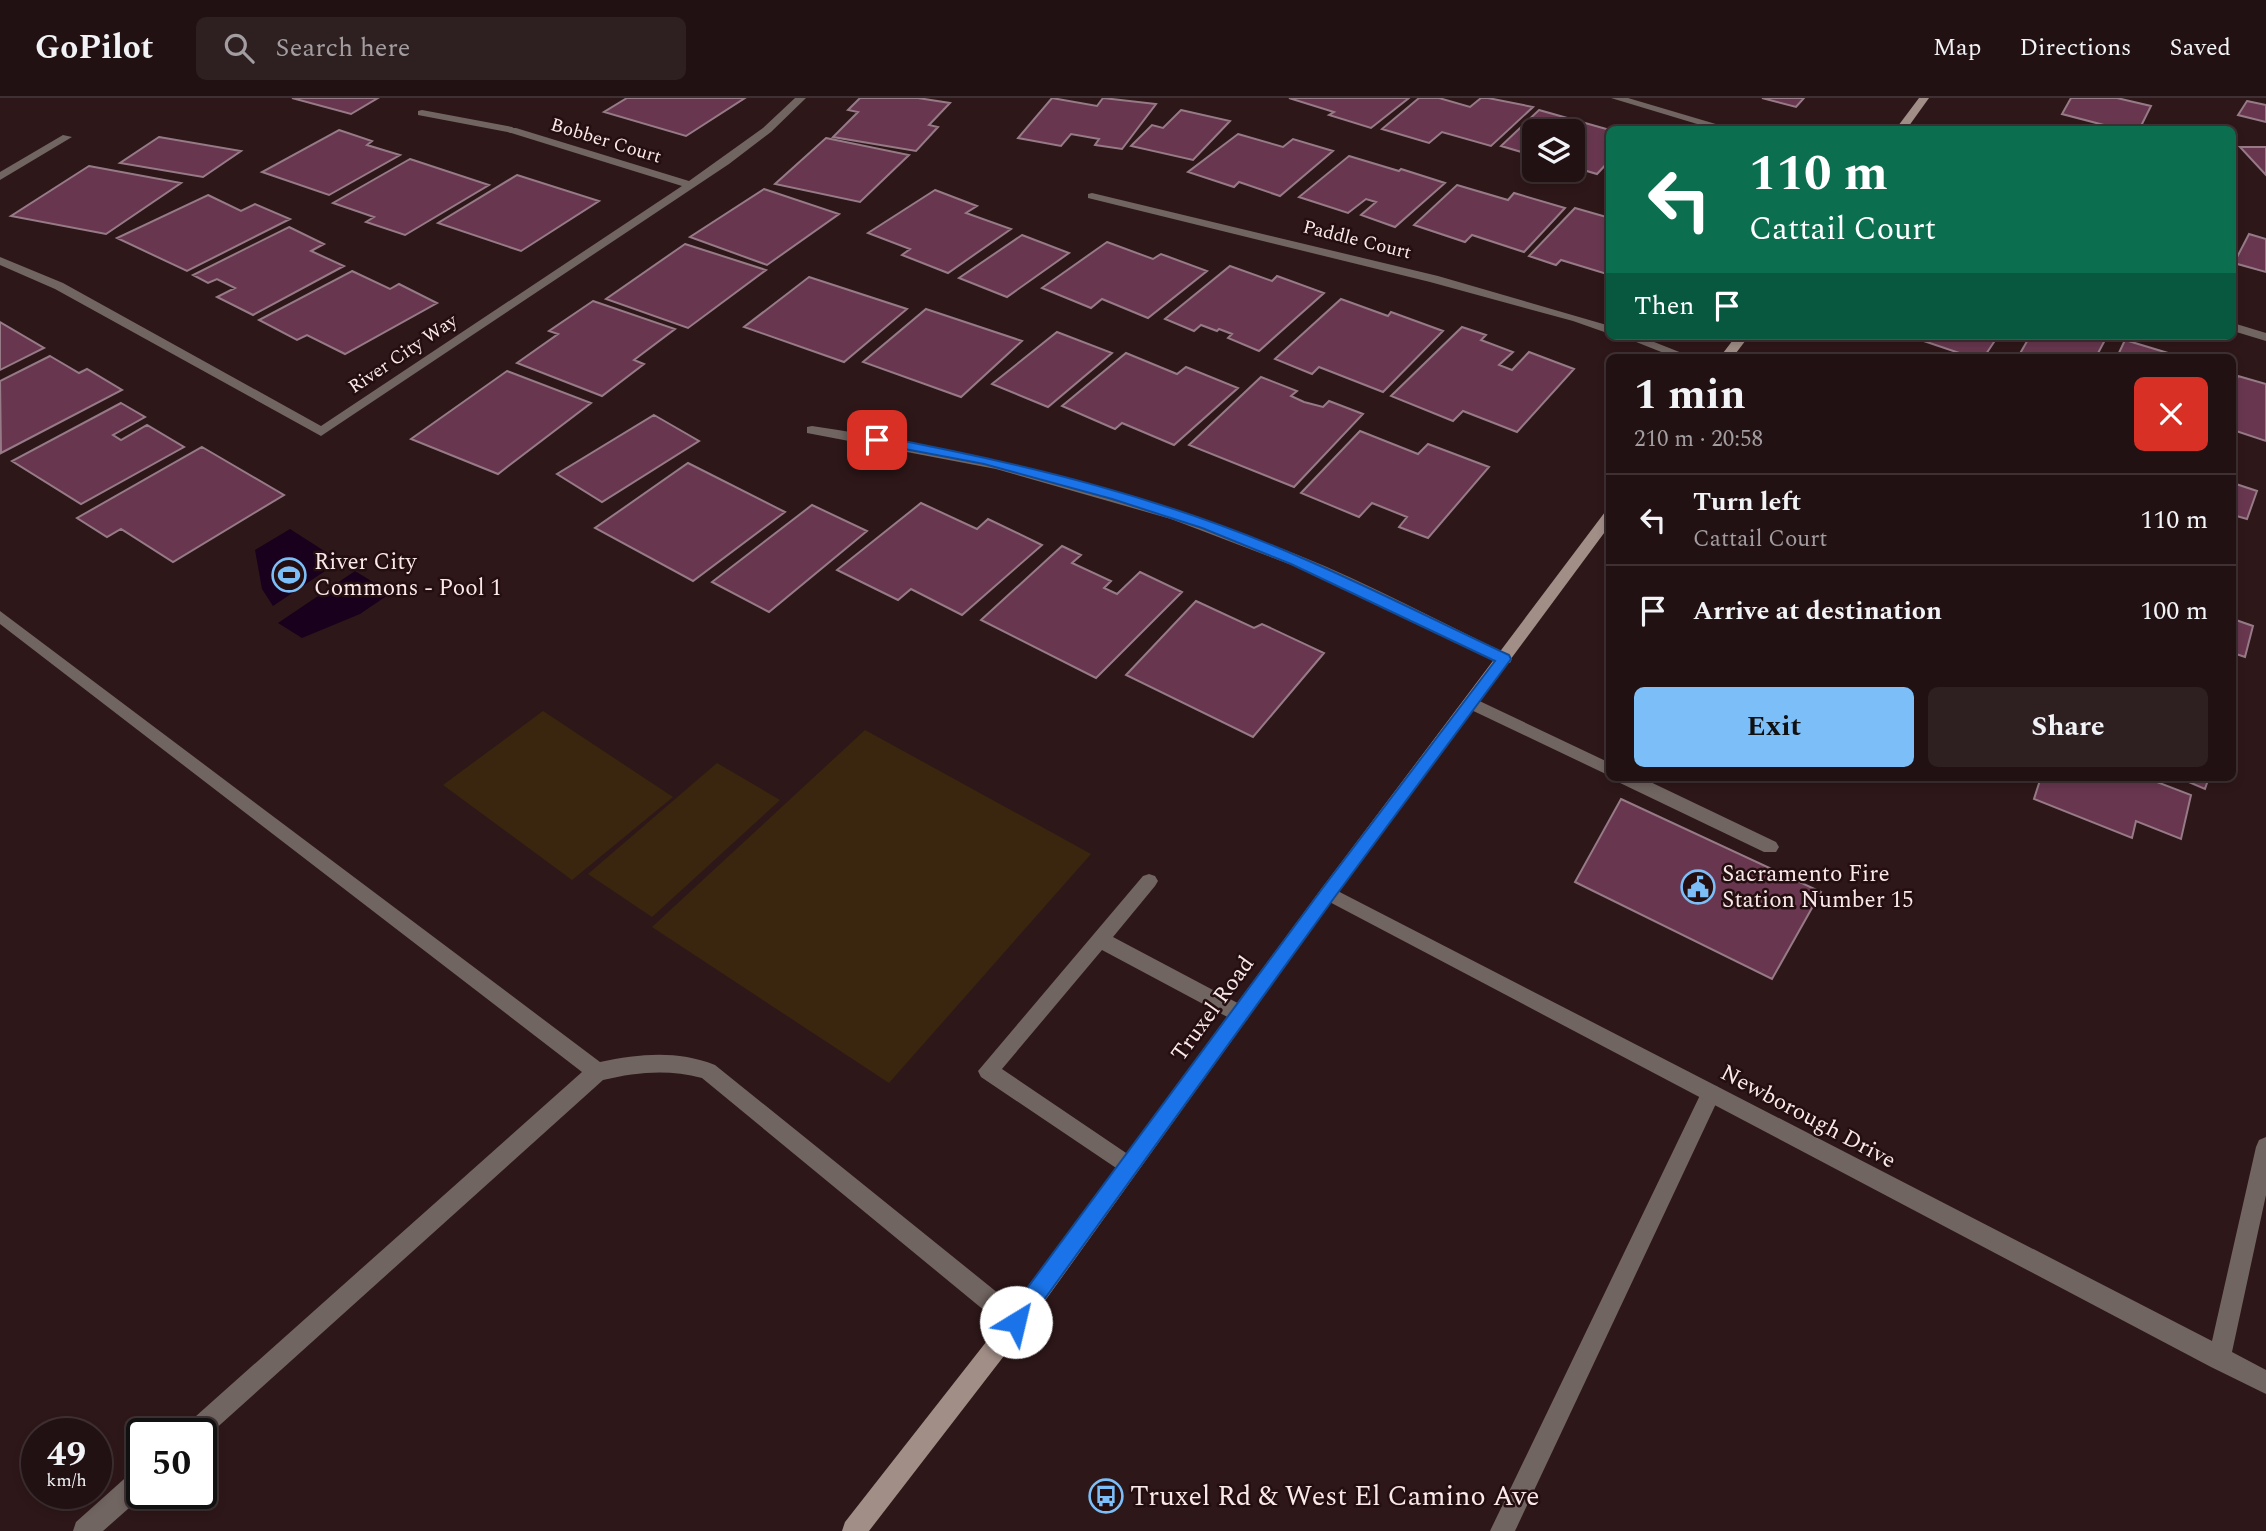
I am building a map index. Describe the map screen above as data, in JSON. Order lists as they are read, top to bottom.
{
  "streets": {
    "main road": ["Truxel Road"],
    "street": [
      "Bobber Court",
      "Paddle Court",
      "River City Way",
      "Newborough Drive"
    ]
  },
  "crossings": [
    ["Bobber Court", "River City Way"],
    ["Truxel Road", "Newborough Drive"]
  ],
  "places": {
    "sports": ["River City Commons - Pool 1"],
    "public building": ["Sacramento Fire Station Number 15"],
    "bus stop": ["Truxel Rd & West El Camino Ave"]
  },
  "page": {
    "header": "GoPilot",
    "search": "Search here",
    "nav": ["Map", "Directions", "Saved"],
    "turn": ["110 m", "Cattail Court"],
    "then": "Then",
    "heading": ["1 min", "210 m · 20:58"],
    "list": [
      {
        "name": "Turn left",
        "note": "Cattail Court",
        "value": "110 m"
      },
      {
        "name": "Arrive at destination",
        "value": "100 m"
      }
    ],
    "buttons": ["Exit", "Share"],
    "speed": "49 km/h",
    "limit": "50"
  }
}
